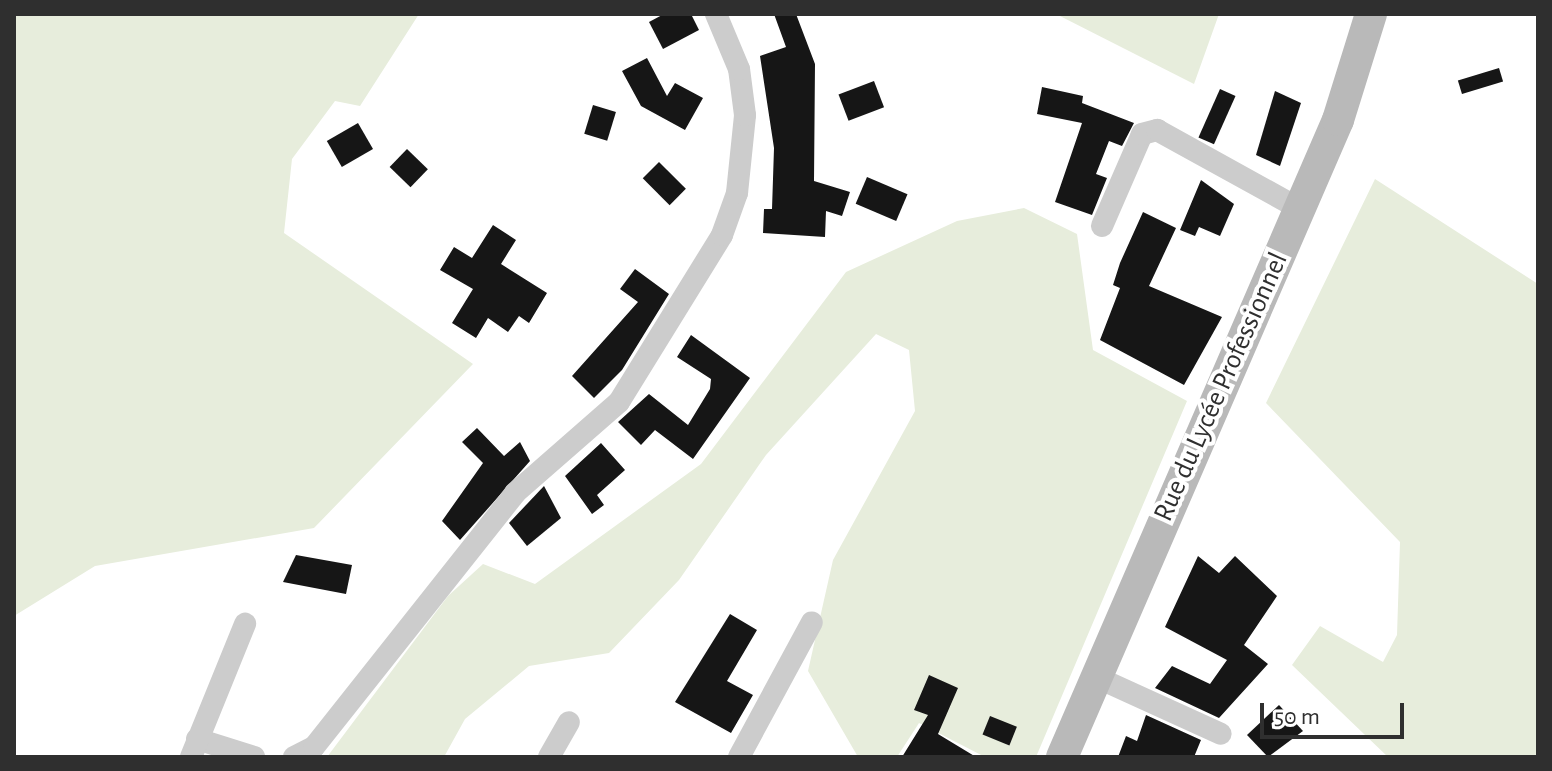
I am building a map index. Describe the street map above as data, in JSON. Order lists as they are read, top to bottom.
{
  "streets": {
    "main road": ["Rue du Lycée Professionnel"]
  },
  "scale_bar": "50 m"
}
